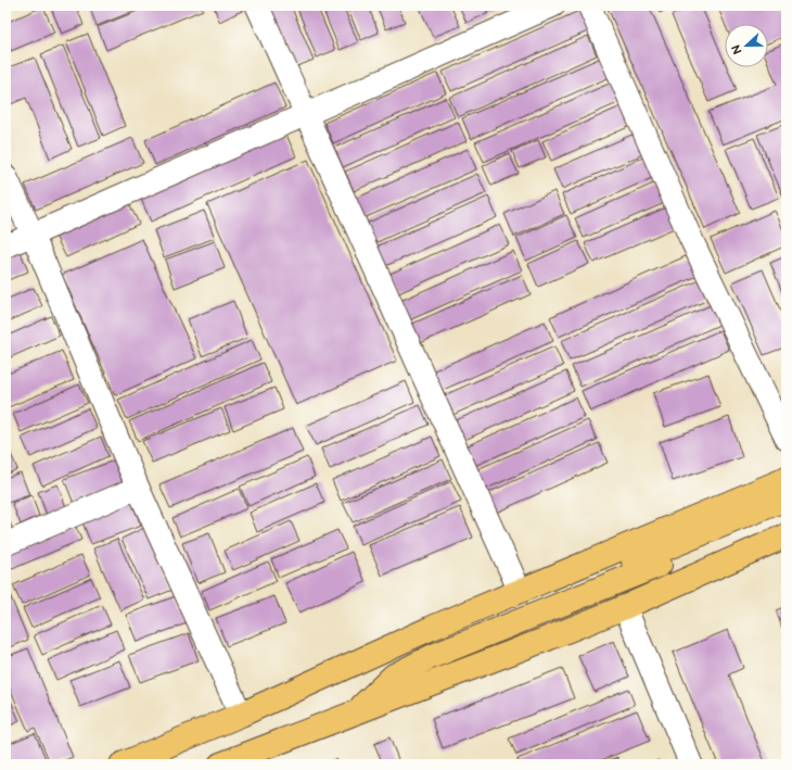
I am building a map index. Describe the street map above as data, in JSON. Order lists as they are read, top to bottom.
{
  "north": "left"
}
